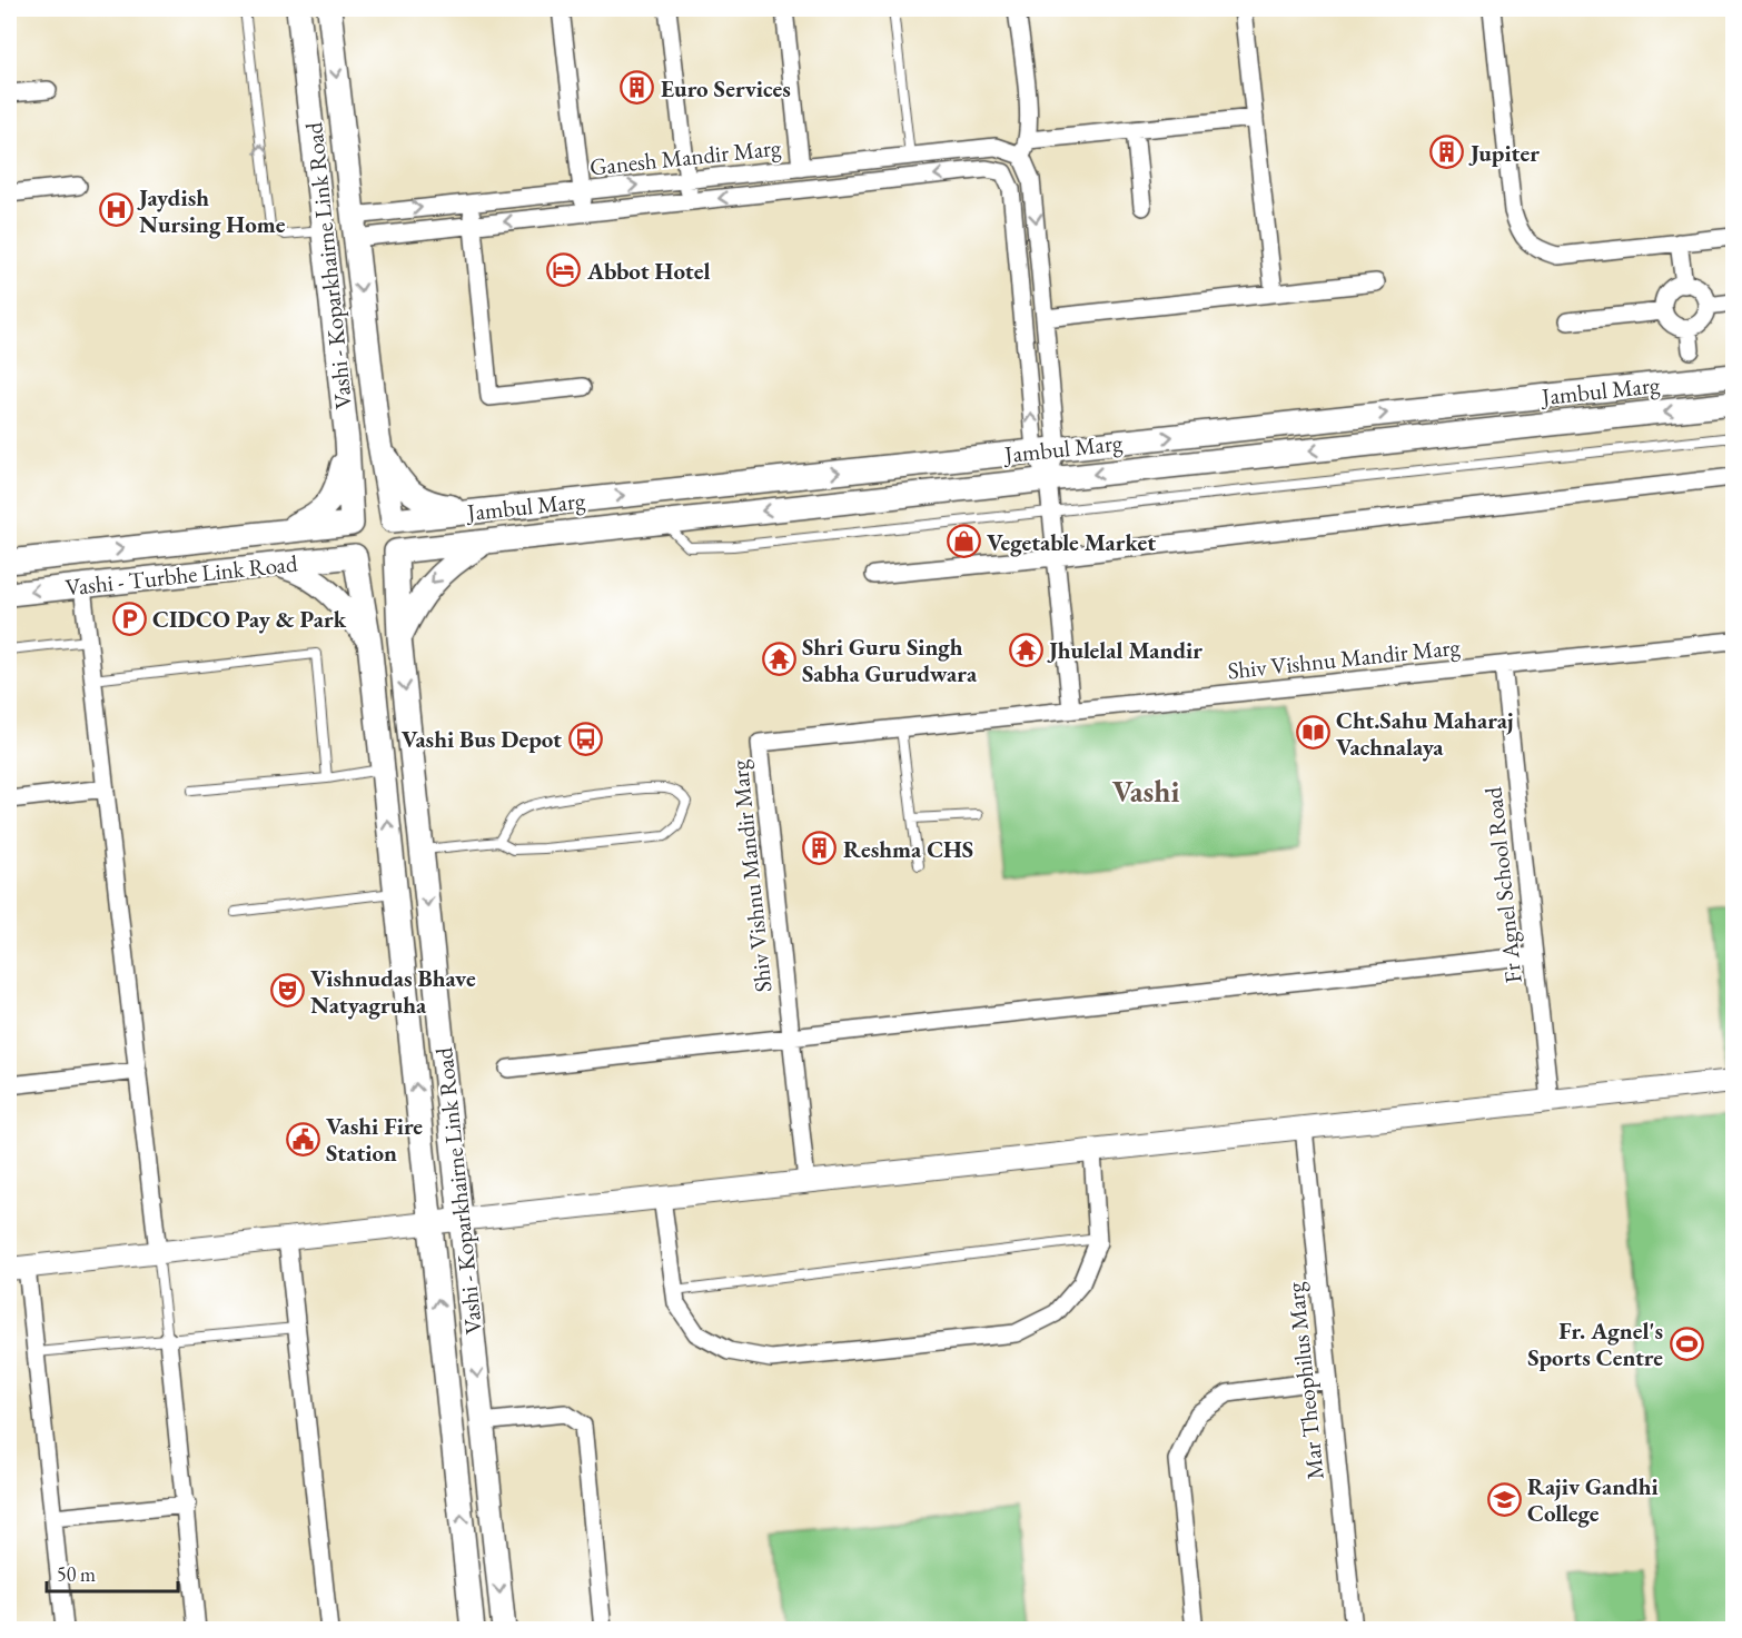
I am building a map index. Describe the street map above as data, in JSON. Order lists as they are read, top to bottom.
{
  "streets": {
    "main road": ["Vashi - Koparkhairne Link Road", "Jambul Marg", "Vashi - Turbhe Link Road"],
    "street": [
      "Ganesh Mandir Marg",
      "Shiv Vishnu Mandir Marg",
      "Fr Agnel School Road",
      "Mar Theophilus Marg"
    ]
  },
  "crossings": [
    ["Ganesh Mandir Marg", "Vashi - Koparkhairne Link Road"],
    ["Vashi - Koparkhairne Link Road", "Jambul Marg"],
    ["Vashi - Koparkhairne Link Road", "Vashi - Turbhe Link Road"],
    ["Jambul Marg", "Vashi - Turbhe Link Road"],
    ["Shiv Vishnu Mandir Marg", "Fr Agnel School Road"]
  ],
  "districts": ["Vashi"],
  "places": {
    "building": ["Euro Services", "Jupiter", "Reshma CHS"],
    "hospital": ["Jaydish Nursing Home"],
    "hotel": ["Abbot Hotel"],
    "shop": ["Vegetable Market"],
    "parking": ["CIDCO Pay & Park"],
    "temple": ["Jhulelal Mandir", "Shri Guru Singh Sabha Gurudwara"],
    "library": ["Cht.Sahu Maharaj Vachnalaya"],
    "bus stop": ["Vashi Bus Depot"],
    "theatre": ["Vishnudas Bhave Natyagruha"],
    "public building": ["Vashi Fire Station"],
    "sports": ["Fr. Agnel's Sports Centre"],
    "school or university": ["Rajiv Gandhi College"]
  },
  "scale_bar": "50 m"
}
